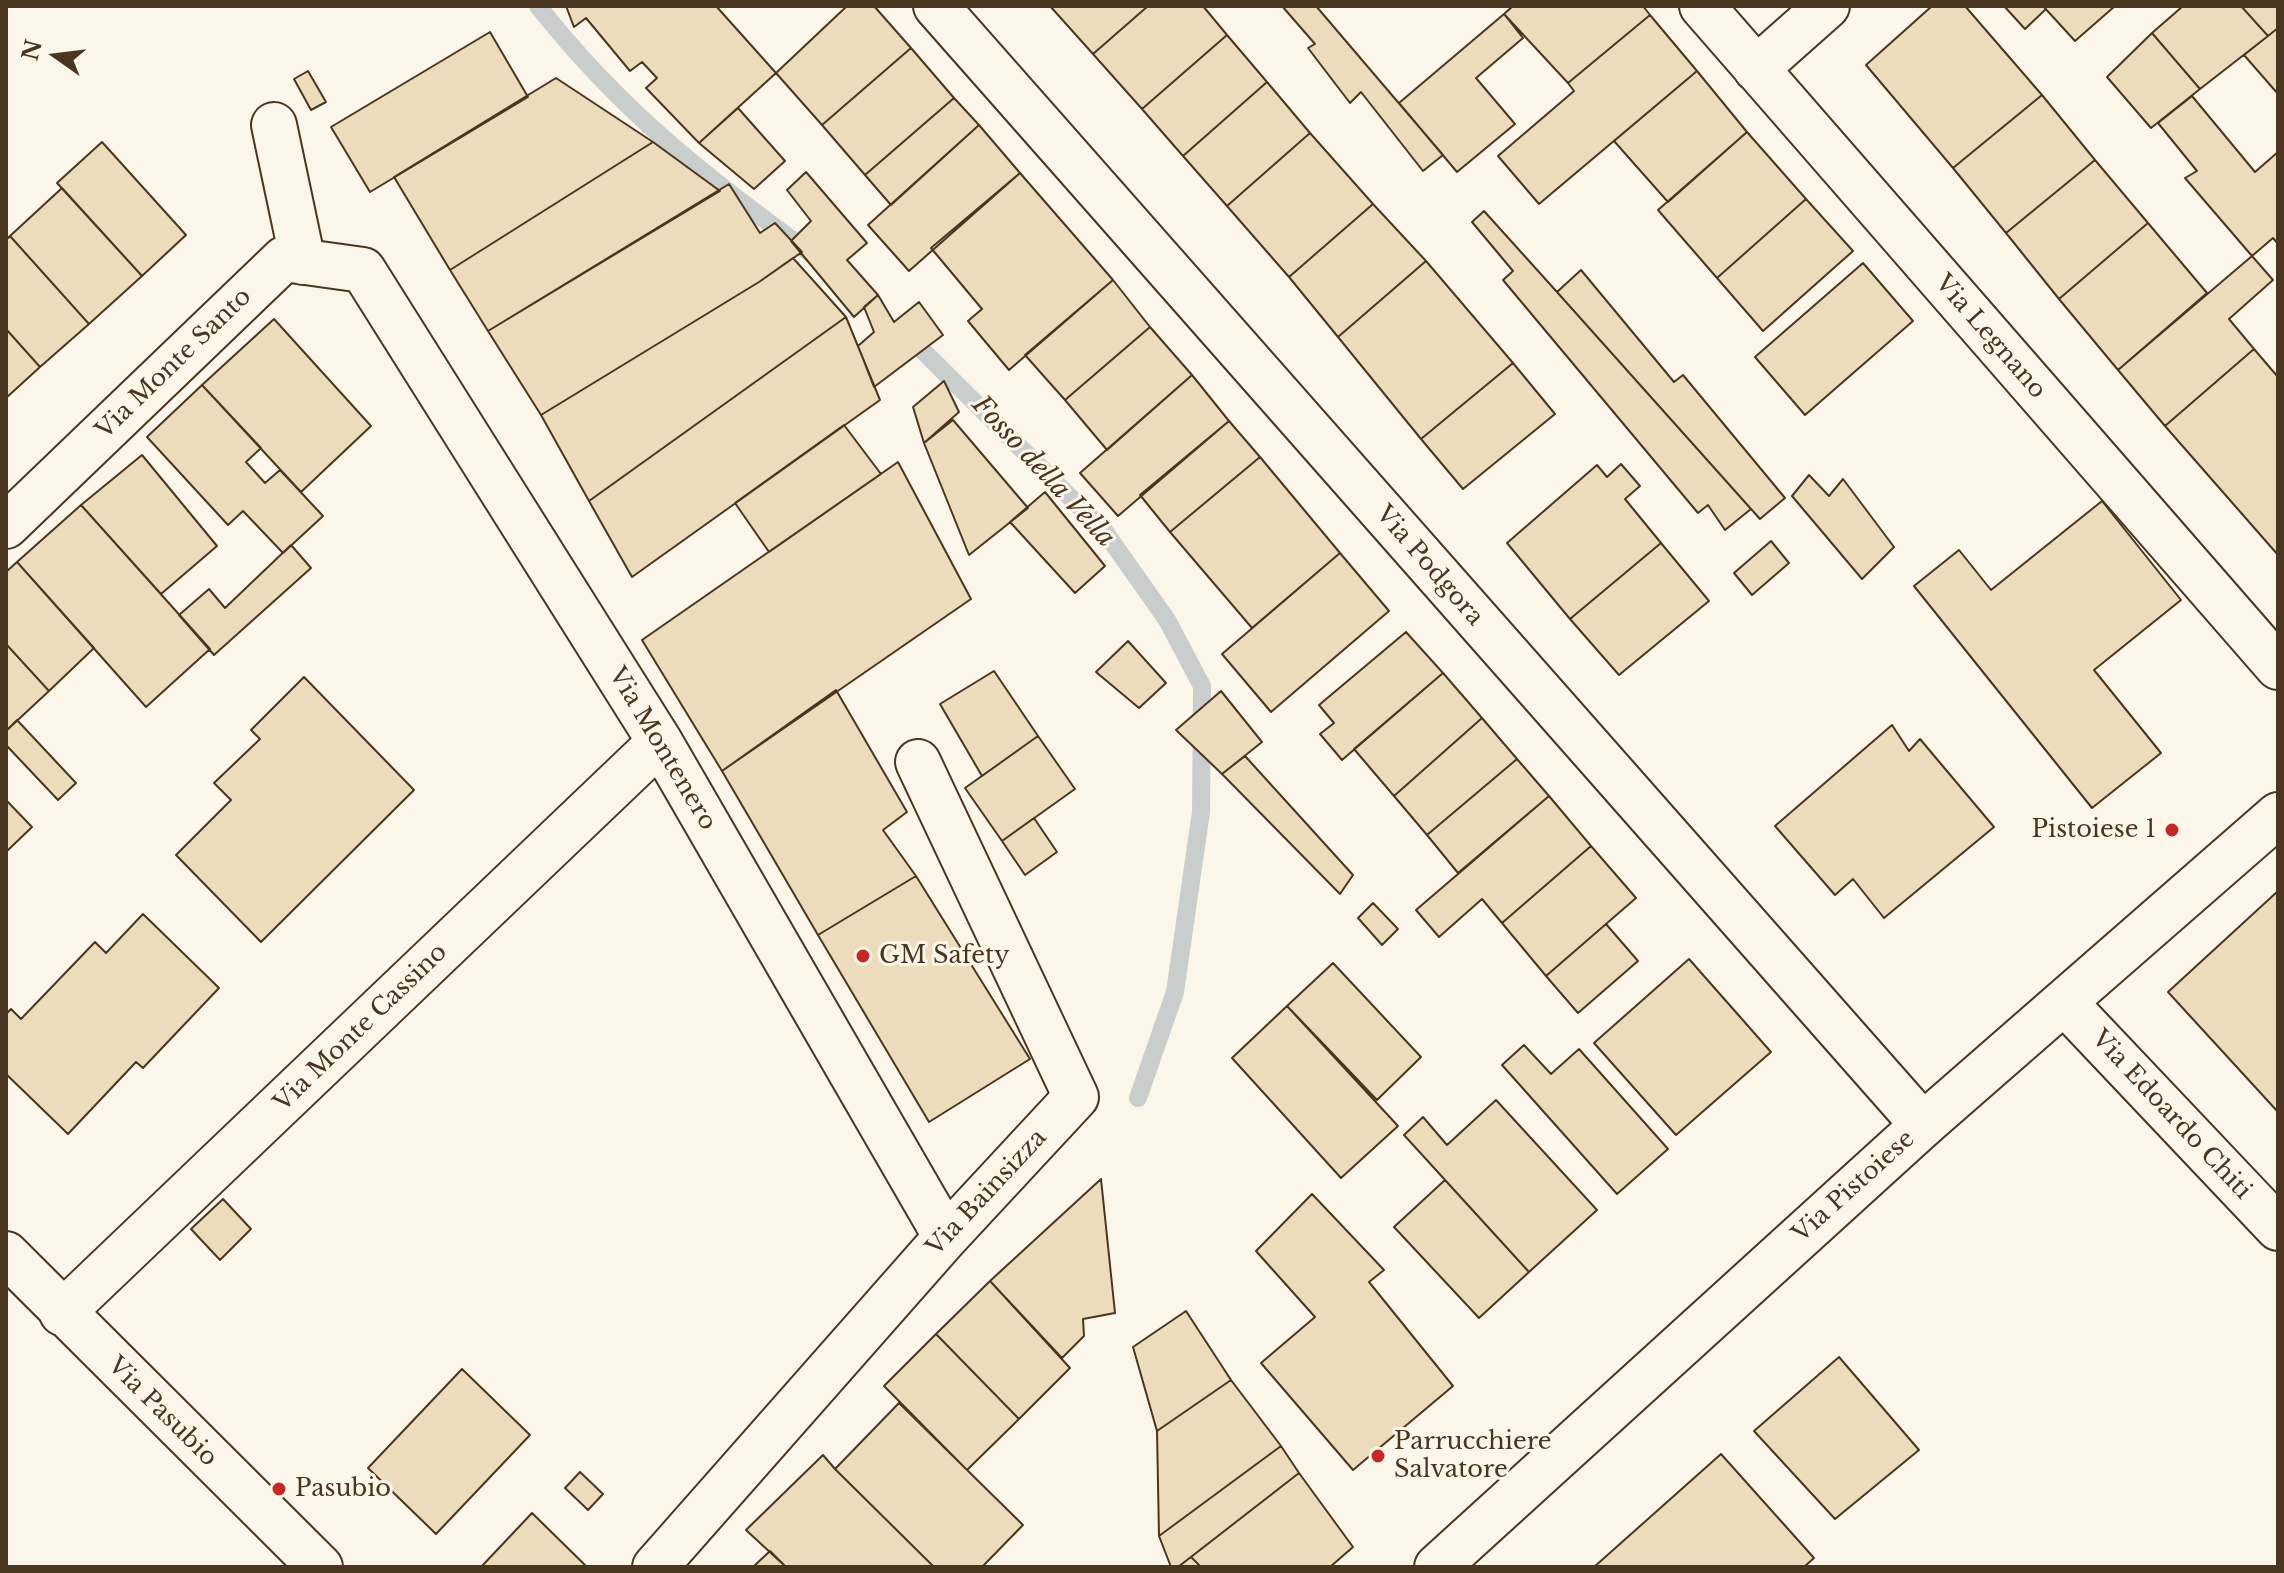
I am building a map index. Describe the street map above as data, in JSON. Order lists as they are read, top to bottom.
{
  "streets": {
    "street": [
      "Via Legnano",
      "Via Monte Santo",
      "Via Podgora",
      "Via Montenero",
      "Via Monte Cassino",
      "Via Edoardo Chiti",
      "Via Pistoiese",
      "Via Bainsizza",
      "Via Pasubio"
    ]
  },
  "crossings": [
    ["Via Monte Santo", "Via Montenero"],
    ["Via Podgora", "Via Pistoiese"],
    ["Via Montenero", "Via Monte Cassino"],
    ["Via Montenero", "Via Bainsizza"],
    ["Via Monte Cassino", "Via Pasubio"],
    ["Via Edoardo Chiti", "Via Pistoiese"]
  ],
  "water": ["Fosso della Vella"],
  "places": [
    "Pistoiese 1",
    "GM Safety",
    "Parrucchiere Salvatore",
    "Pasubio"
  ],
  "north": "left"
}
